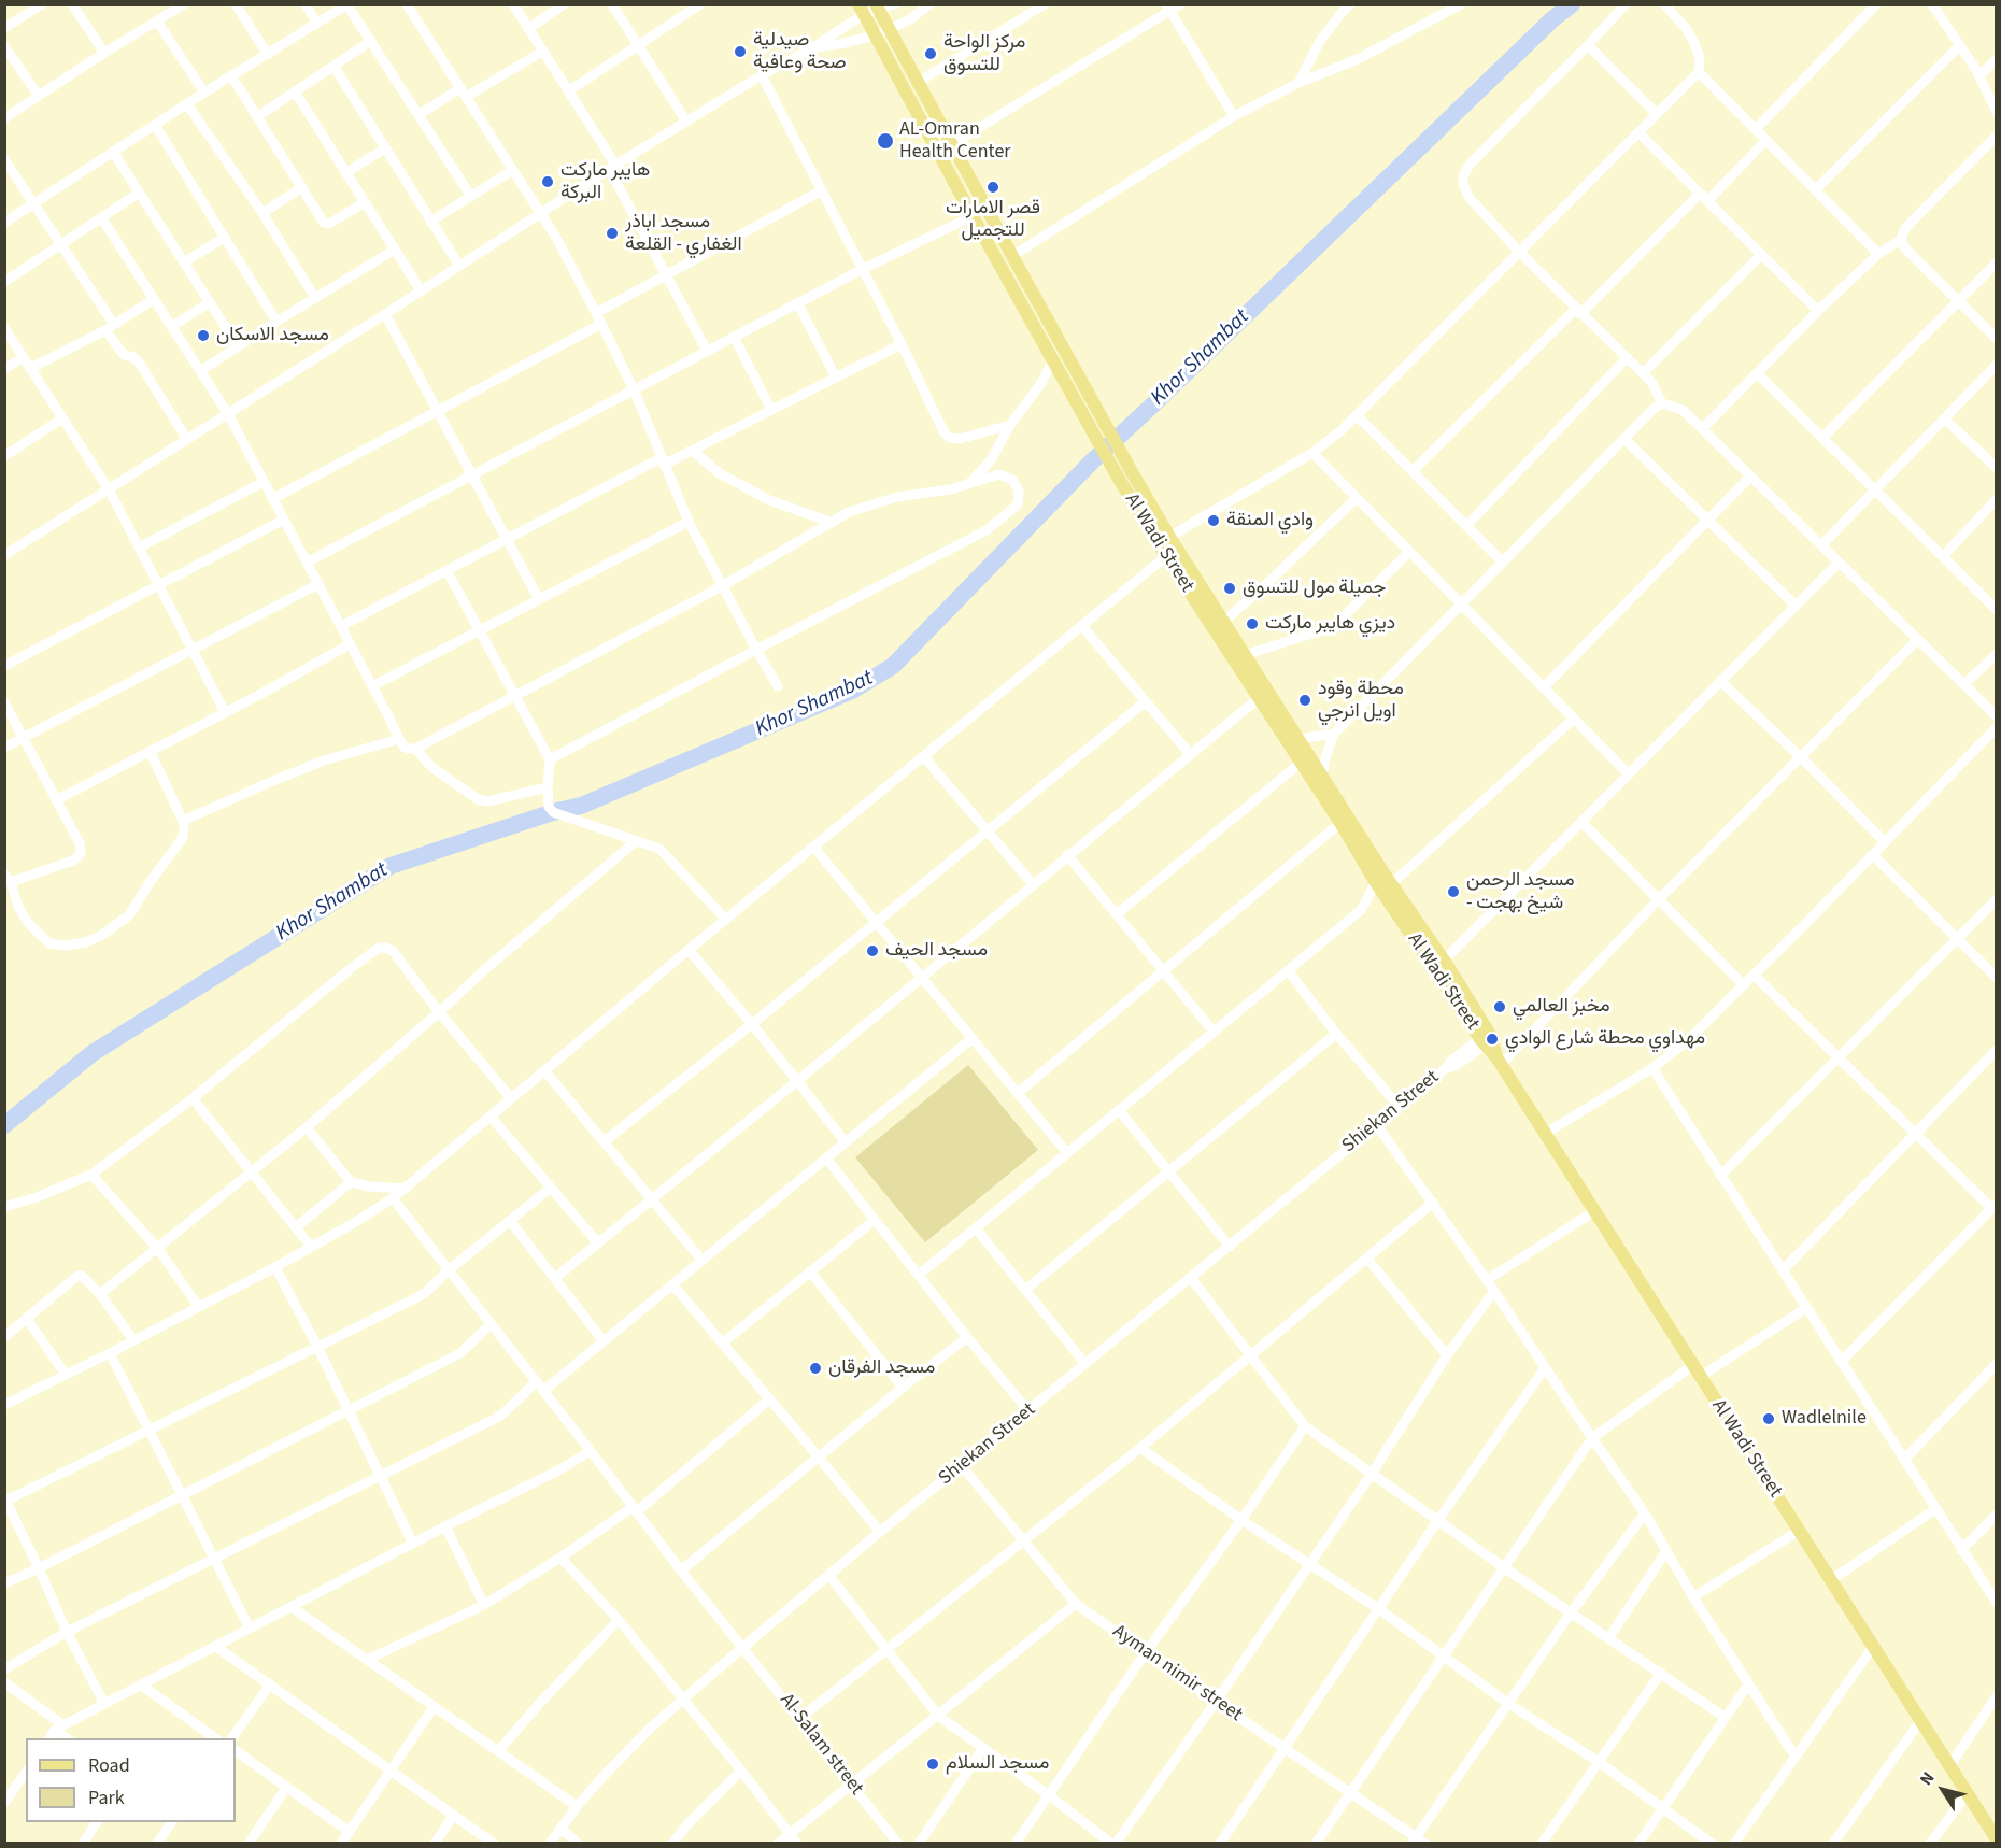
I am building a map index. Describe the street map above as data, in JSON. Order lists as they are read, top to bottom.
{
  "streets": {
    "main road": ["Al Wadi Street"],
    "street": ["Shiekan Street", "Ayman nimir street", "Al-Salam street"]
  },
  "crossings": [
    ["Al Wadi Street", "Shiekan Street"],
    ["Shiekan Street", "Ayman nimir street"],
    ["Shiekan Street", "Al-Salam street"]
  ],
  "water": ["Khor Shambat"],
  "places": [
    "صيدلية صحة وعافية",
    "مركز الواحة للتسوق",
    "AL-Omran Health Center",
    "هايبر ماركت البركة",
    "قصر الامارات للتجميل",
    "مسجد اباذر الغفاري - القلعة",
    "مسجد الاسكان",
    "وادي المنقة",
    "جميلة مول للتسوق",
    "ديزي هايبر ماركت",
    "محطة وقود اويل انرجي",
    "مسجد الرحمن - شيخ بهجت",
    "مسجد الحيف",
    "مخبز العالمي",
    "مهداوي محطة شارع الوادي",
    "مسجد الفرقان",
    "Wadlelnile",
    "مسجد السلام"
  ],
  "legend": ["Road", "Park"],
  "north": "top left"
}
